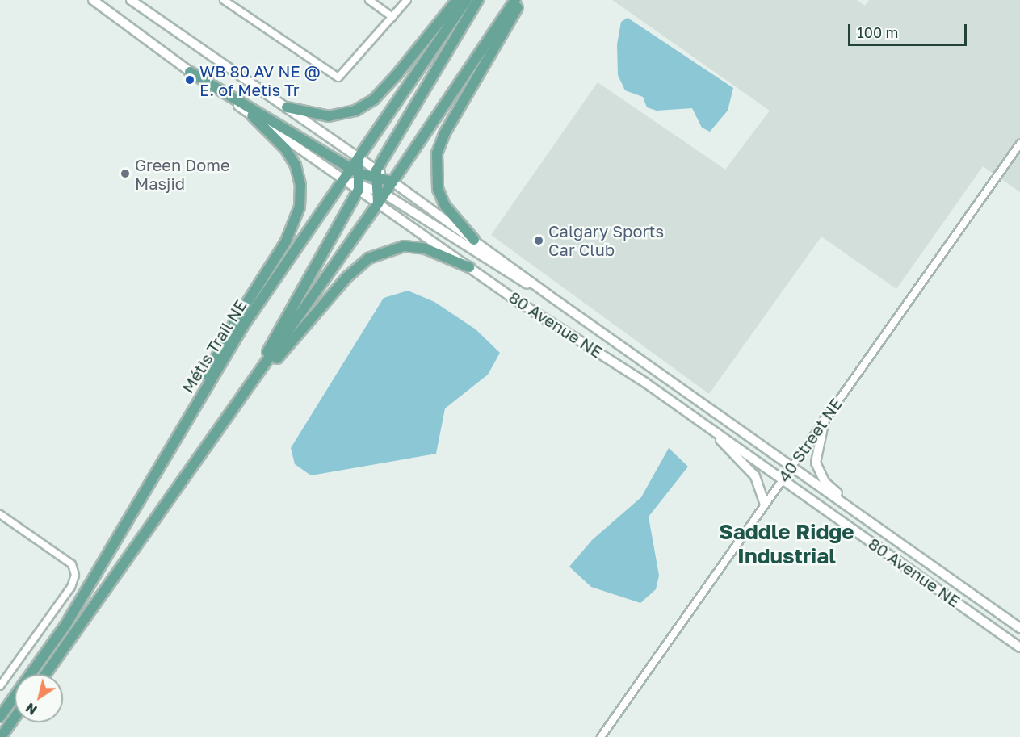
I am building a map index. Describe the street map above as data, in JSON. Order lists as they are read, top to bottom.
{
  "streets": {
    "main road": ["Métis Trail NE"],
    "street": ["80 Avenue NE", "40 Street NE"]
  },
  "crossings": [
    ["80 Avenue NE", "40 Street NE"]
  ],
  "districts": ["Saddle Ridge Industrial"],
  "places": ["WB 80 AV NE @ E. of Metis Tr", "Green Dome Masjid", "Calgary Sports Car Club"],
  "scale_bar": "100 m",
  "north": "bottom left"
}
